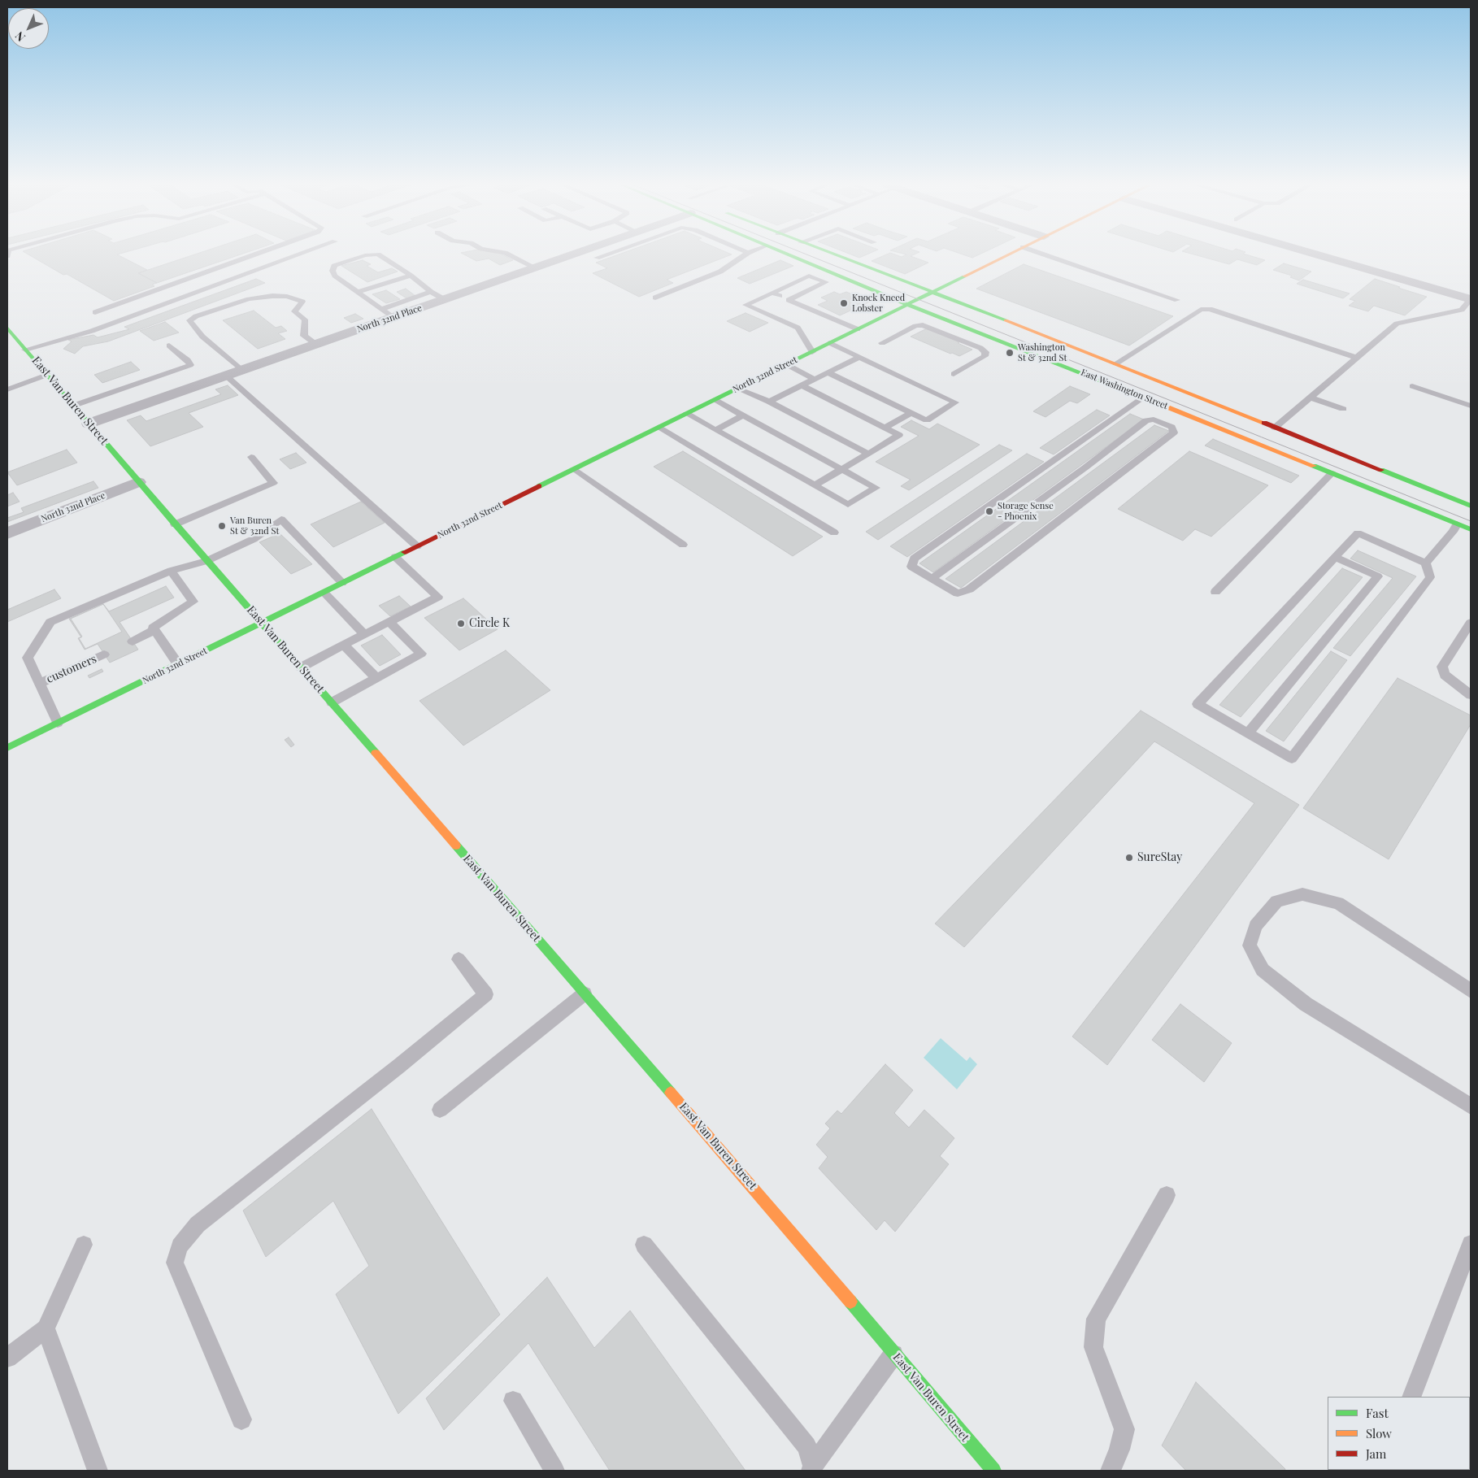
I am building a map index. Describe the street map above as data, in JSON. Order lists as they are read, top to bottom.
{
  "streets": {
    "main road": ["North 32nd Street", "East Washington Street", "East Van Buren Street"],
    "street": ["North 32nd Place"],
    "lane": ["customers"]
  },
  "crossings": [
    ["North 32nd Place", "East Van Buren Street"],
    ["North 32nd Street", "East Washington Street"],
    ["North 32nd Street", "East Van Buren Street"]
  ],
  "places": [
    "Knock Kneed Lobster",
    "Washington St & 32nd St",
    "Storage Sense - Phoenix",
    "Van Buren St & 32nd St",
    "Circle K",
    "SureStay"
  ],
  "legend": ["Fast", "Slow", "Jam"],
  "north": "bottom left"
}
